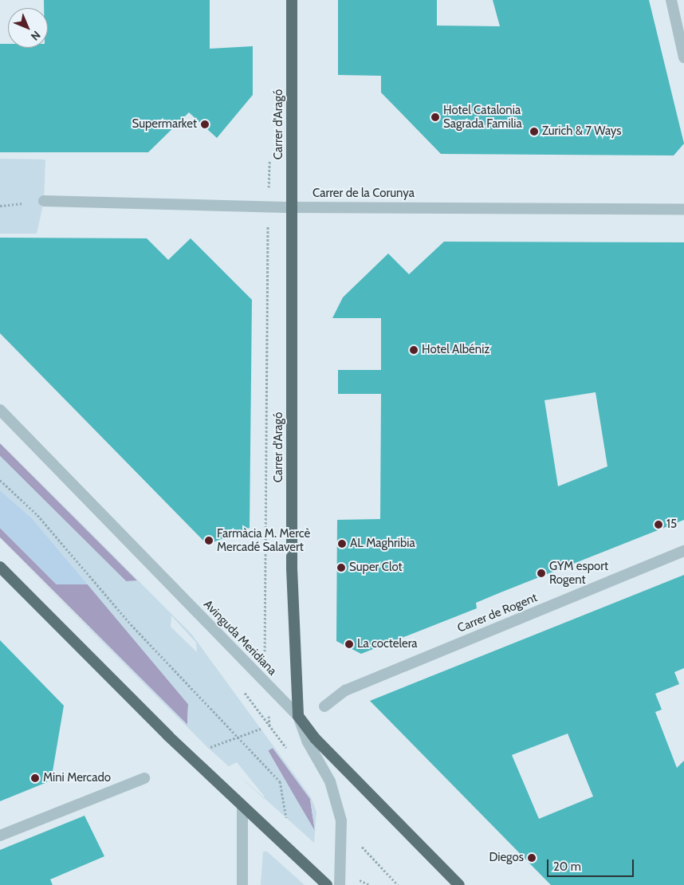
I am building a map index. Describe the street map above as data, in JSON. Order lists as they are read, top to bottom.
{
  "streets": {
    "main road": ["Carrer d'Aragó", "Avinguda Meridiana"],
    "street": ["Carrer de la Corunya", "Carrer de Rogent"]
  },
  "crossings": [
    ["Carrer d'Aragó", "Carrer de la Corunya"],
    ["Carrer d'Aragó", "Avinguda Meridiana"]
  ],
  "places": [
    "Hotel Catalonia Sagrada Familia",
    "Supermarket",
    "Zurich & 7 Ways",
    "Hotel Albéniz",
    "15",
    "Farmàcia M. Mercè Mercadé Salavert",
    "AL Maghribia",
    "Super Clot",
    "GYM esport Rogent",
    "La coctelera",
    "Mini Mercado",
    "Diegos"
  ],
  "scale_bar": "20 m",
  "north": "bottom right"
}
